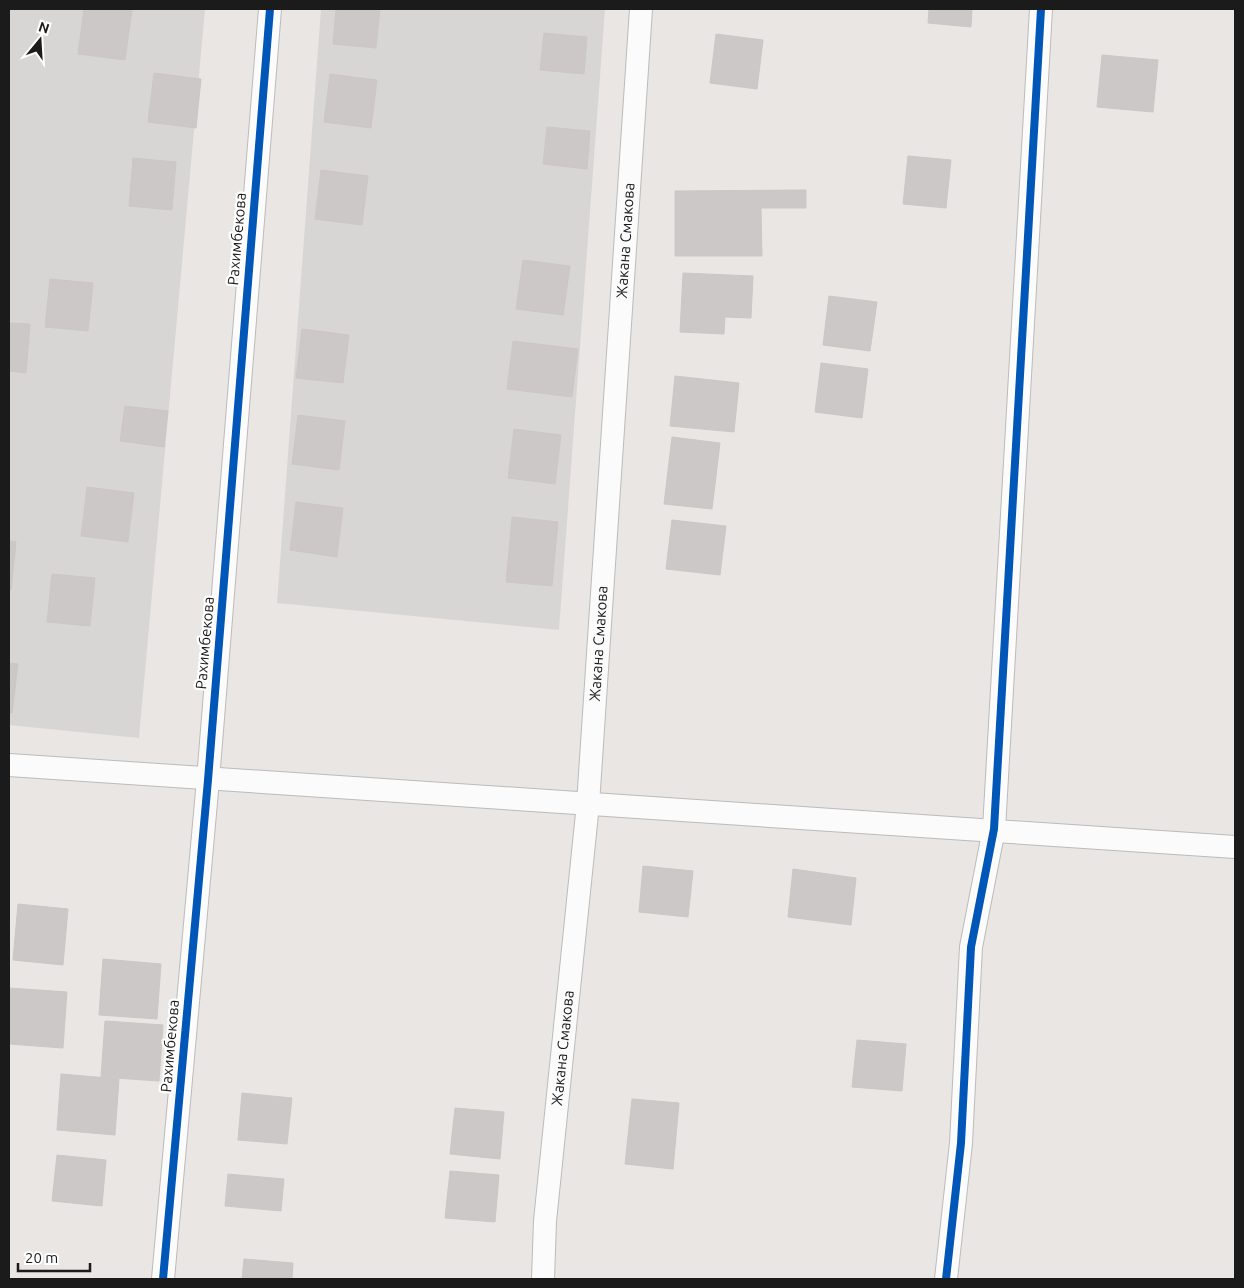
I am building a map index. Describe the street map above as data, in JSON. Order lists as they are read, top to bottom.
{
  "streets": {
    "street": ["Рахимбекова", "Жакана Смакова"]
  },
  "scale_bar": "20 m",
  "north": "top"
}
